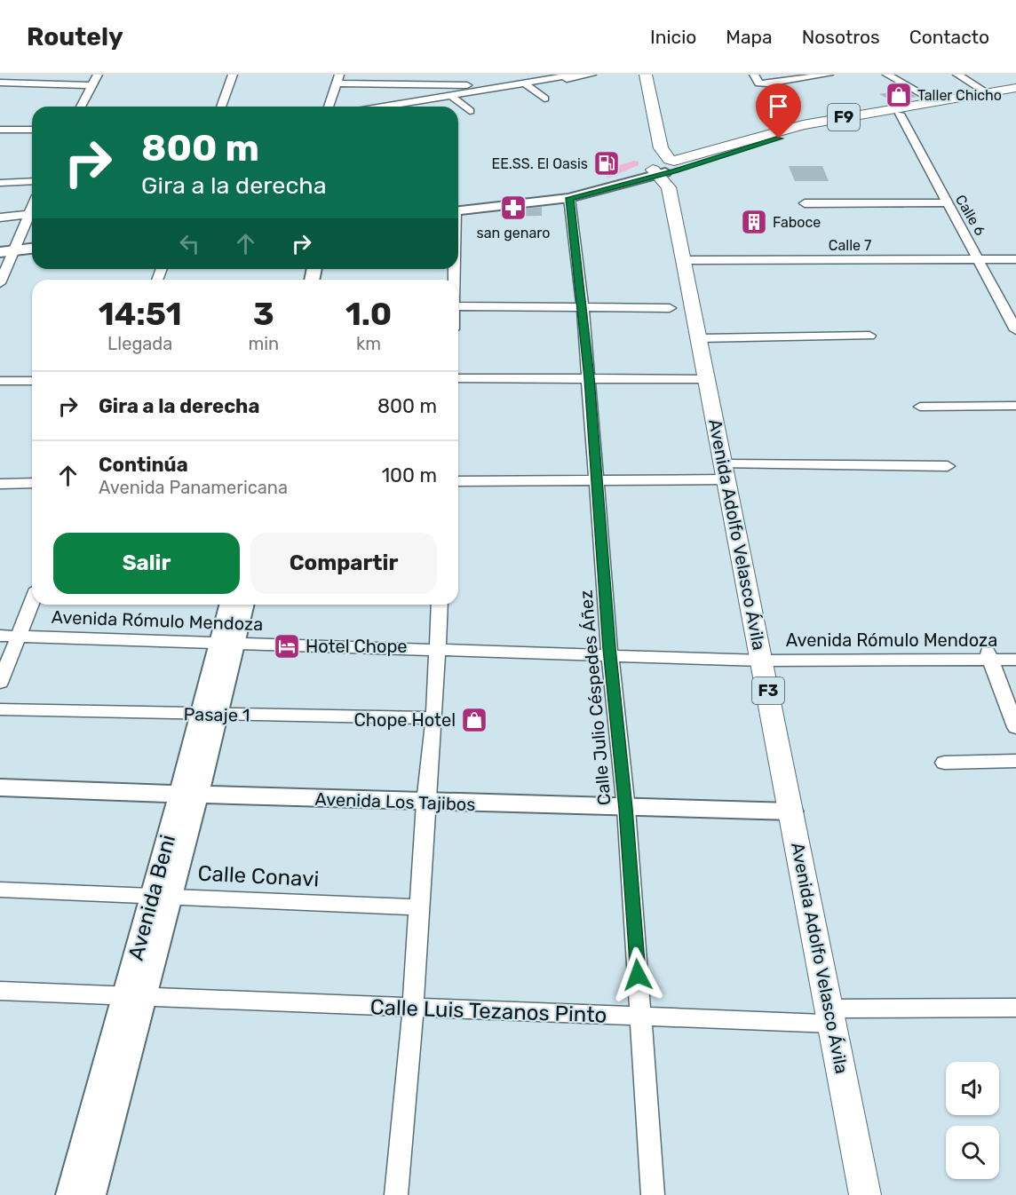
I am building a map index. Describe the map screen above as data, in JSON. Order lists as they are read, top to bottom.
{
  "streets": {
    "highway": ["F9", "Avenida Adolfo Velasco Ávila", "F3"],
    "main road": ["Avenida Los Tajibos", "Avenida Beni"],
    "street": [
      "Calle 6",
      "Calle 7",
      "Avenida Rómulo Mendoza",
      "Calle Julio Céspedes Áñez",
      "Pasaje 1",
      "Calle Conavi",
      "Calle Luis Tezanos Pinto"
    ]
  },
  "crossings": [
    ["F9", "Calle 6"],
    ["F9", "Avenida Adolfo Velasco Ávila"],
    ["Calle 6", "Calle 7"],
    ["Calle 7", "Avenida Adolfo Velasco Ávila"],
    ["Avenida Adolfo Velasco Ávila", "Avenida Rómulo Mendoza"],
    ["Avenida Adolfo Velasco Ávila", "Avenida Los Tajibos"],
    ["Avenida Adolfo Velasco Ávila", "Calle Luis Tezanos Pinto"],
    ["Avenida Rómulo Mendoza", "Calle Julio Céspedes Áñez"],
    ["Avenida Rómulo Mendoza", "Avenida Beni"],
    ["Calle Julio Céspedes Áñez", "Avenida Los Tajibos"],
    ["Calle Julio Céspedes Áñez", "Calle Luis Tezanos Pinto"],
    ["Pasaje 1", "Avenida Beni"],
    ["Avenida Los Tajibos", "Avenida Beni"],
    ["Calle Conavi", "Avenida Beni"],
    ["Avenida Beni", "Calle Luis Tezanos Pinto"]
  ],
  "places": {
    "shop": ["Taller Chicho", "Chope Hotel"],
    "fuel station": ["EE.SS. El Oasis"],
    "pharmacy": ["san genaro"],
    "building": ["Faboce"],
    "hotel": ["Hotel Chope"]
  },
  "page": {
    "header": "Routely",
    "nav": [
      "Inicio",
      "Mapa",
      "Nosotros",
      "Contacto"
    ],
    "turn": ["800 m", "Gira a la derecha"],
    "eta": [
      "14:51",
      "Llegada",
      "3",
      "min",
      "1.0",
      "km"
    ],
    "list": [
      {
        "name": "Gira a la derecha",
        "value": "800 m"
      },
      {
        "name": "Continúa",
        "note": "Avenida Panamericana",
        "value": "100 m"
      }
    ],
    "buttons": ["Salir", "Compartir"]
  }
}
